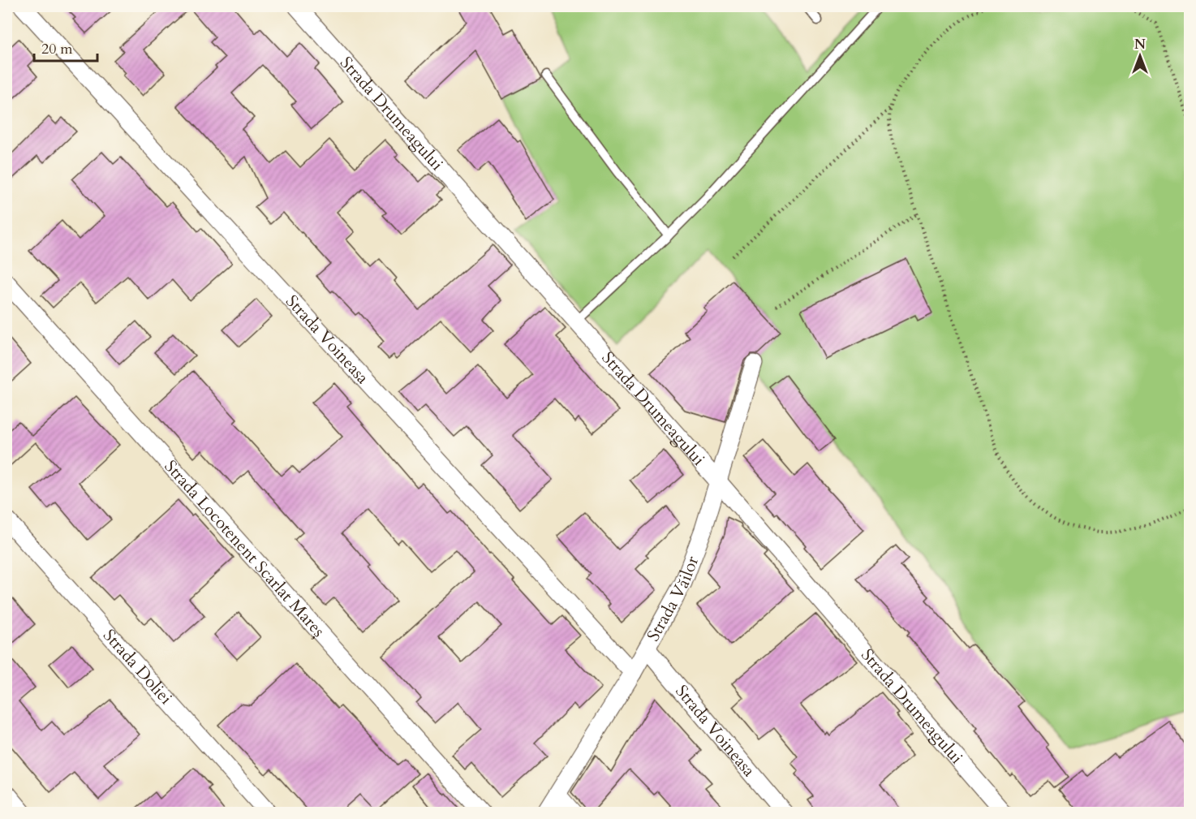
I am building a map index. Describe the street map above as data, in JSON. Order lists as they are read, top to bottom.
{
  "streets": {
    "street": [
      "Strada Drumeagului",
      "Strada Voineasa",
      "Strada Locotenent Scarlat Mareș",
      "Strada Văilor",
      "Strada Doliei"
    ]
  },
  "crossings": [
    ["Strada Drumeagului", "Strada Văilor"],
    ["Strada Voineasa", "Strada Văilor"]
  ],
  "scale_bar": "20 m",
  "north": "top"
}
